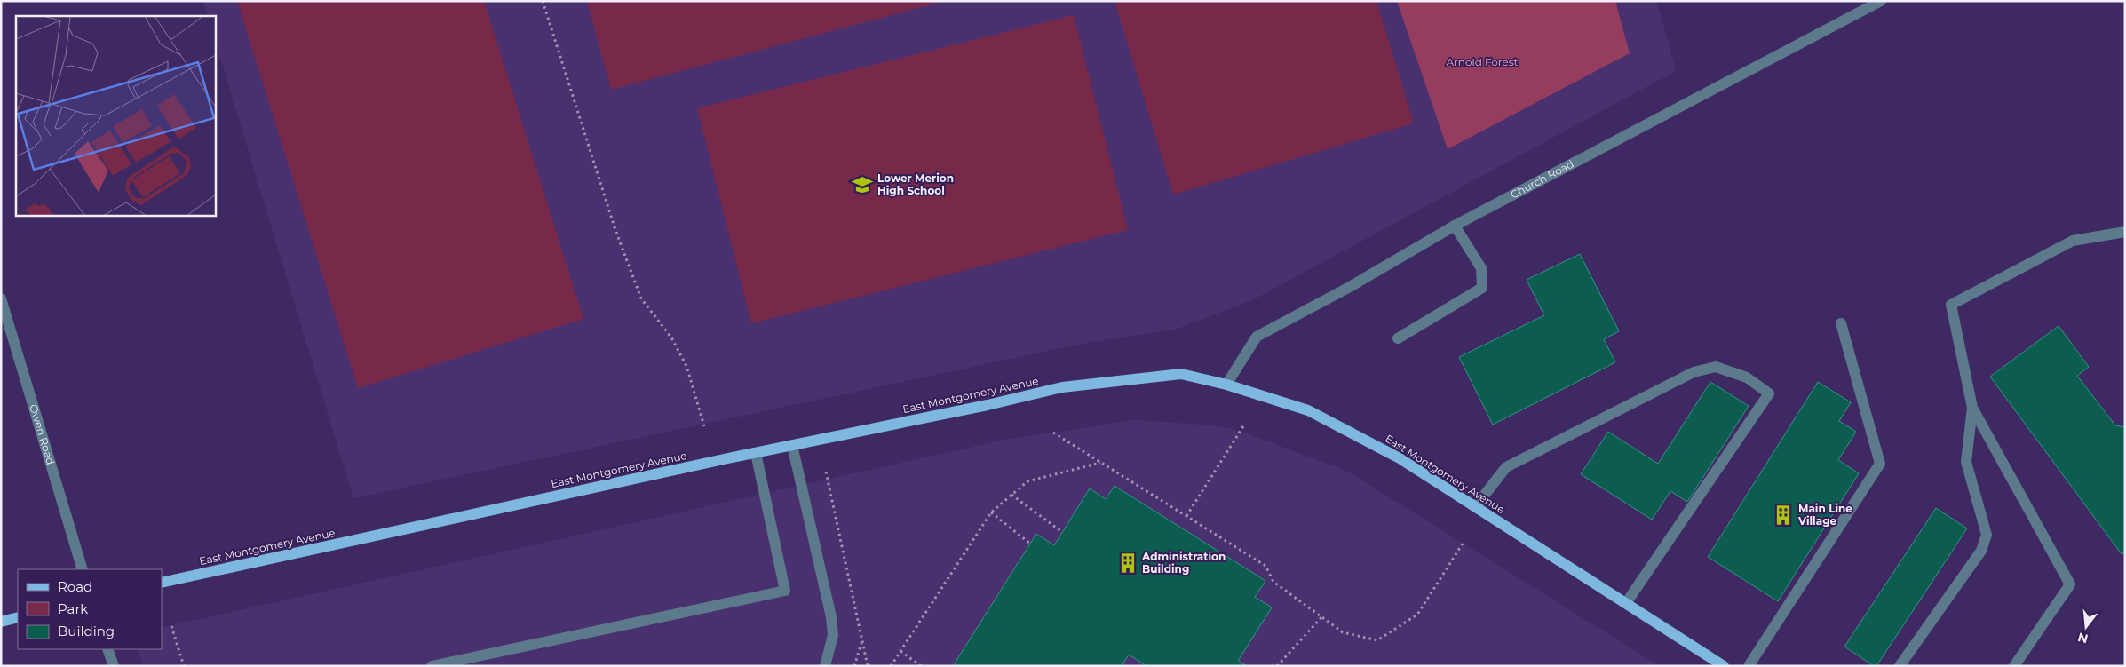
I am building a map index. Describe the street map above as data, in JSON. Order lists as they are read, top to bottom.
{
  "streets": {
    "main road": ["East Montgomery Avenue"],
    "street": ["Church Road", "Owen Road"]
  },
  "crossings": [
    ["Church Road", "East Montgomery Avenue"]
  ],
  "parks": ["Arnold Forest"],
  "places": {
    "school or university": ["Lower Merion High School"],
    "building": ["Main Line Village", "Administration Building"]
  },
  "legend": ["Road", "Park", "Building"],
  "north": "bottom"
}
